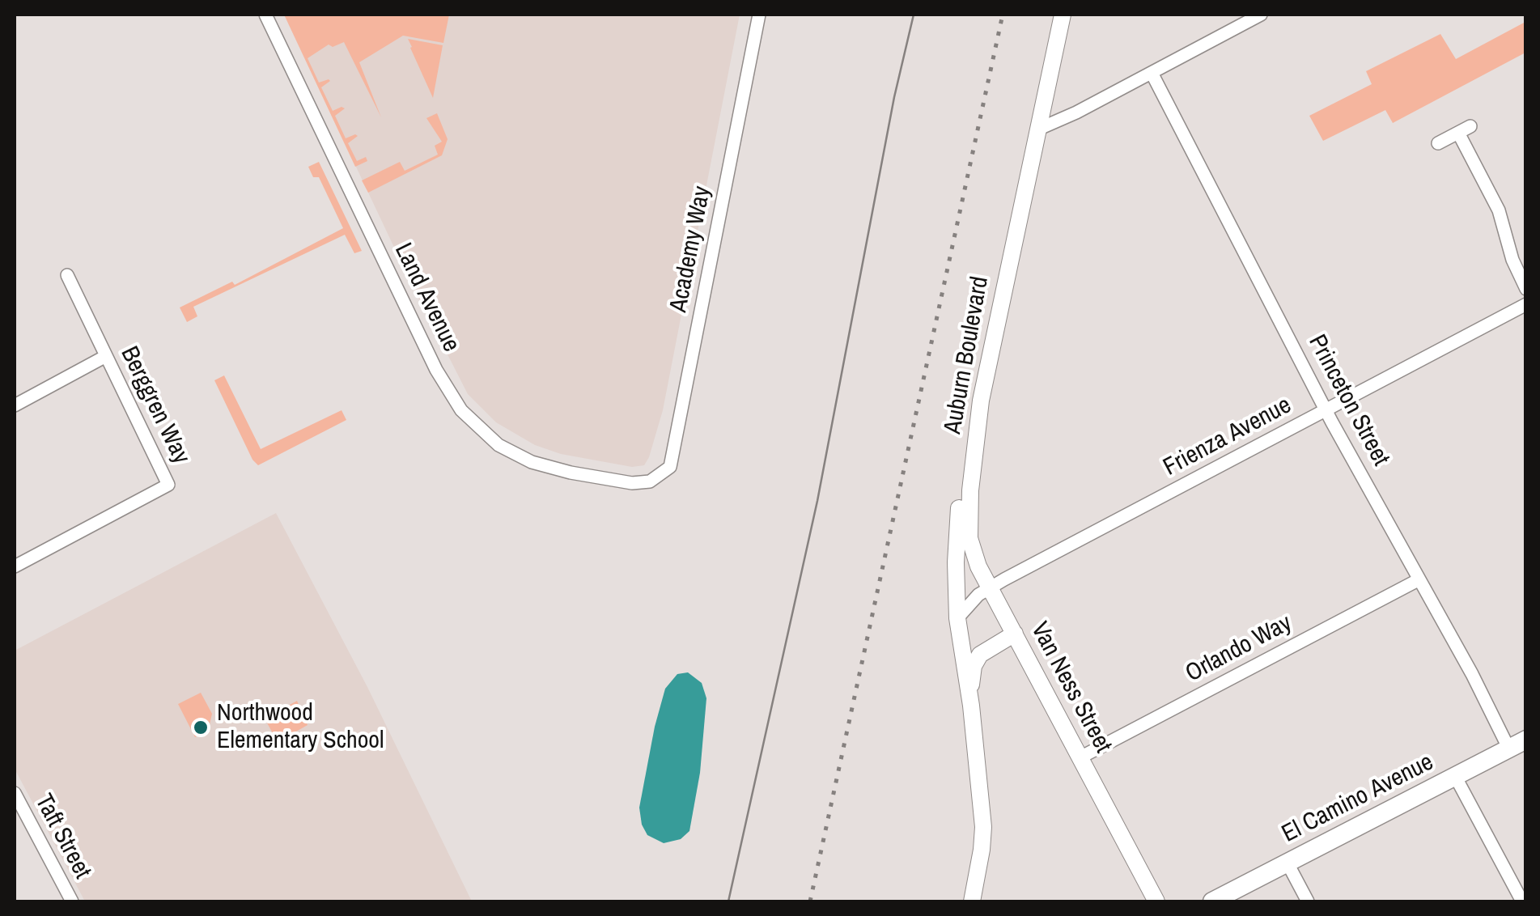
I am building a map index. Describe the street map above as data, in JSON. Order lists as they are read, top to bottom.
{
  "streets": {
    "main road": ["El Camino Avenue"],
    "street": [
      "Academy Way",
      "Land Avenue",
      "Auburn Boulevard",
      "Princeton Street",
      "Berggren Way",
      "Frienza Avenue",
      "Orlando Way",
      "Van Ness Street",
      "Taft Street"
    ]
  },
  "crossings": [
    ["Academy Way", "Land Avenue"],
    ["Auburn Boulevard", "Frienza Avenue"],
    ["Auburn Boulevard", "Van Ness Street"],
    ["Princeton Street", "Frienza Avenue"],
    ["Princeton Street", "Orlando Way"],
    ["Princeton Street", "El Camino Avenue"],
    ["Frienza Avenue", "Van Ness Street"],
    ["Orlando Way", "Van Ness Street"]
  ],
  "places": ["Northwood Elementary School"]
}
